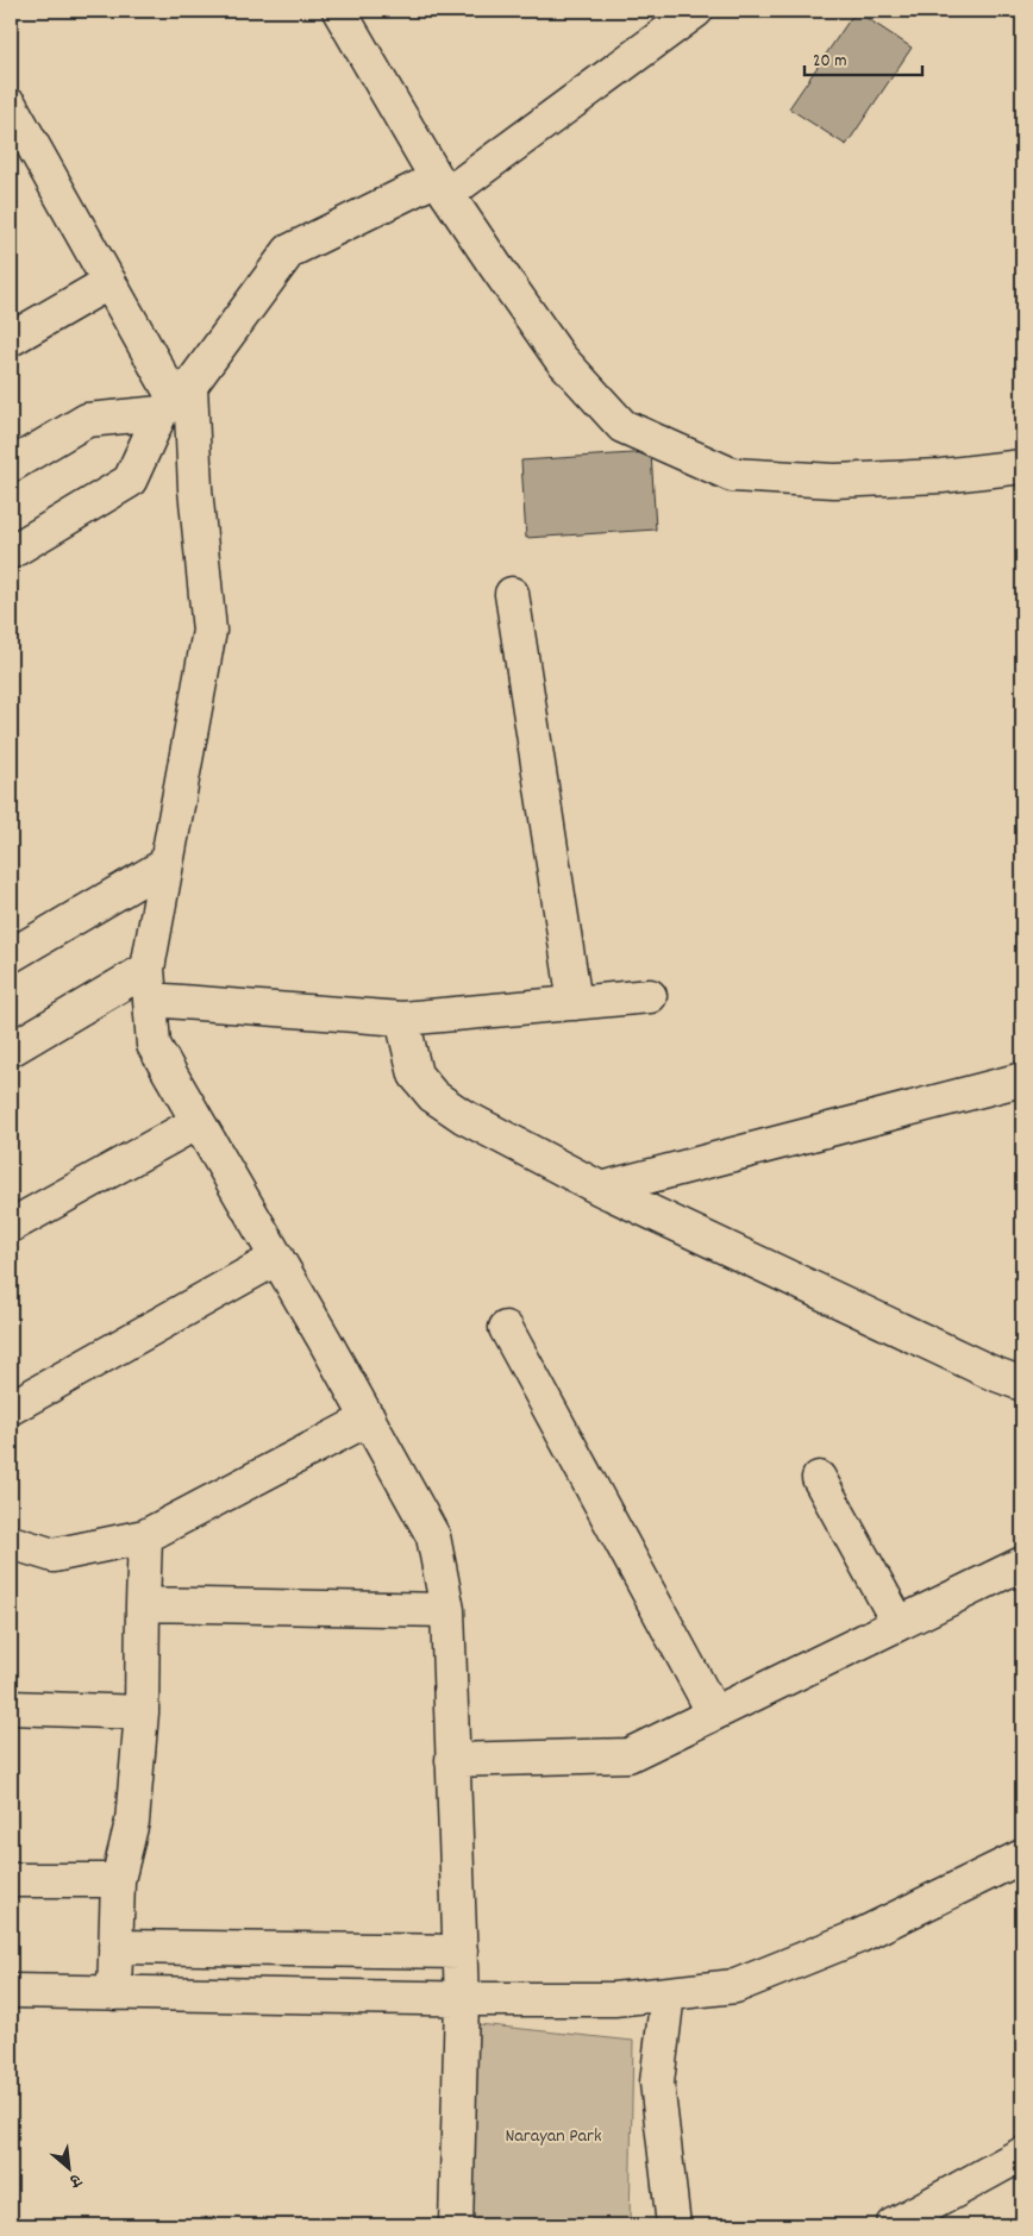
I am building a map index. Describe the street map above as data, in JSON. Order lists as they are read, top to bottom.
{
  "parks": ["Narayan Park"],
  "scale_bar": "20 m",
  "north": "bottom right"
}
